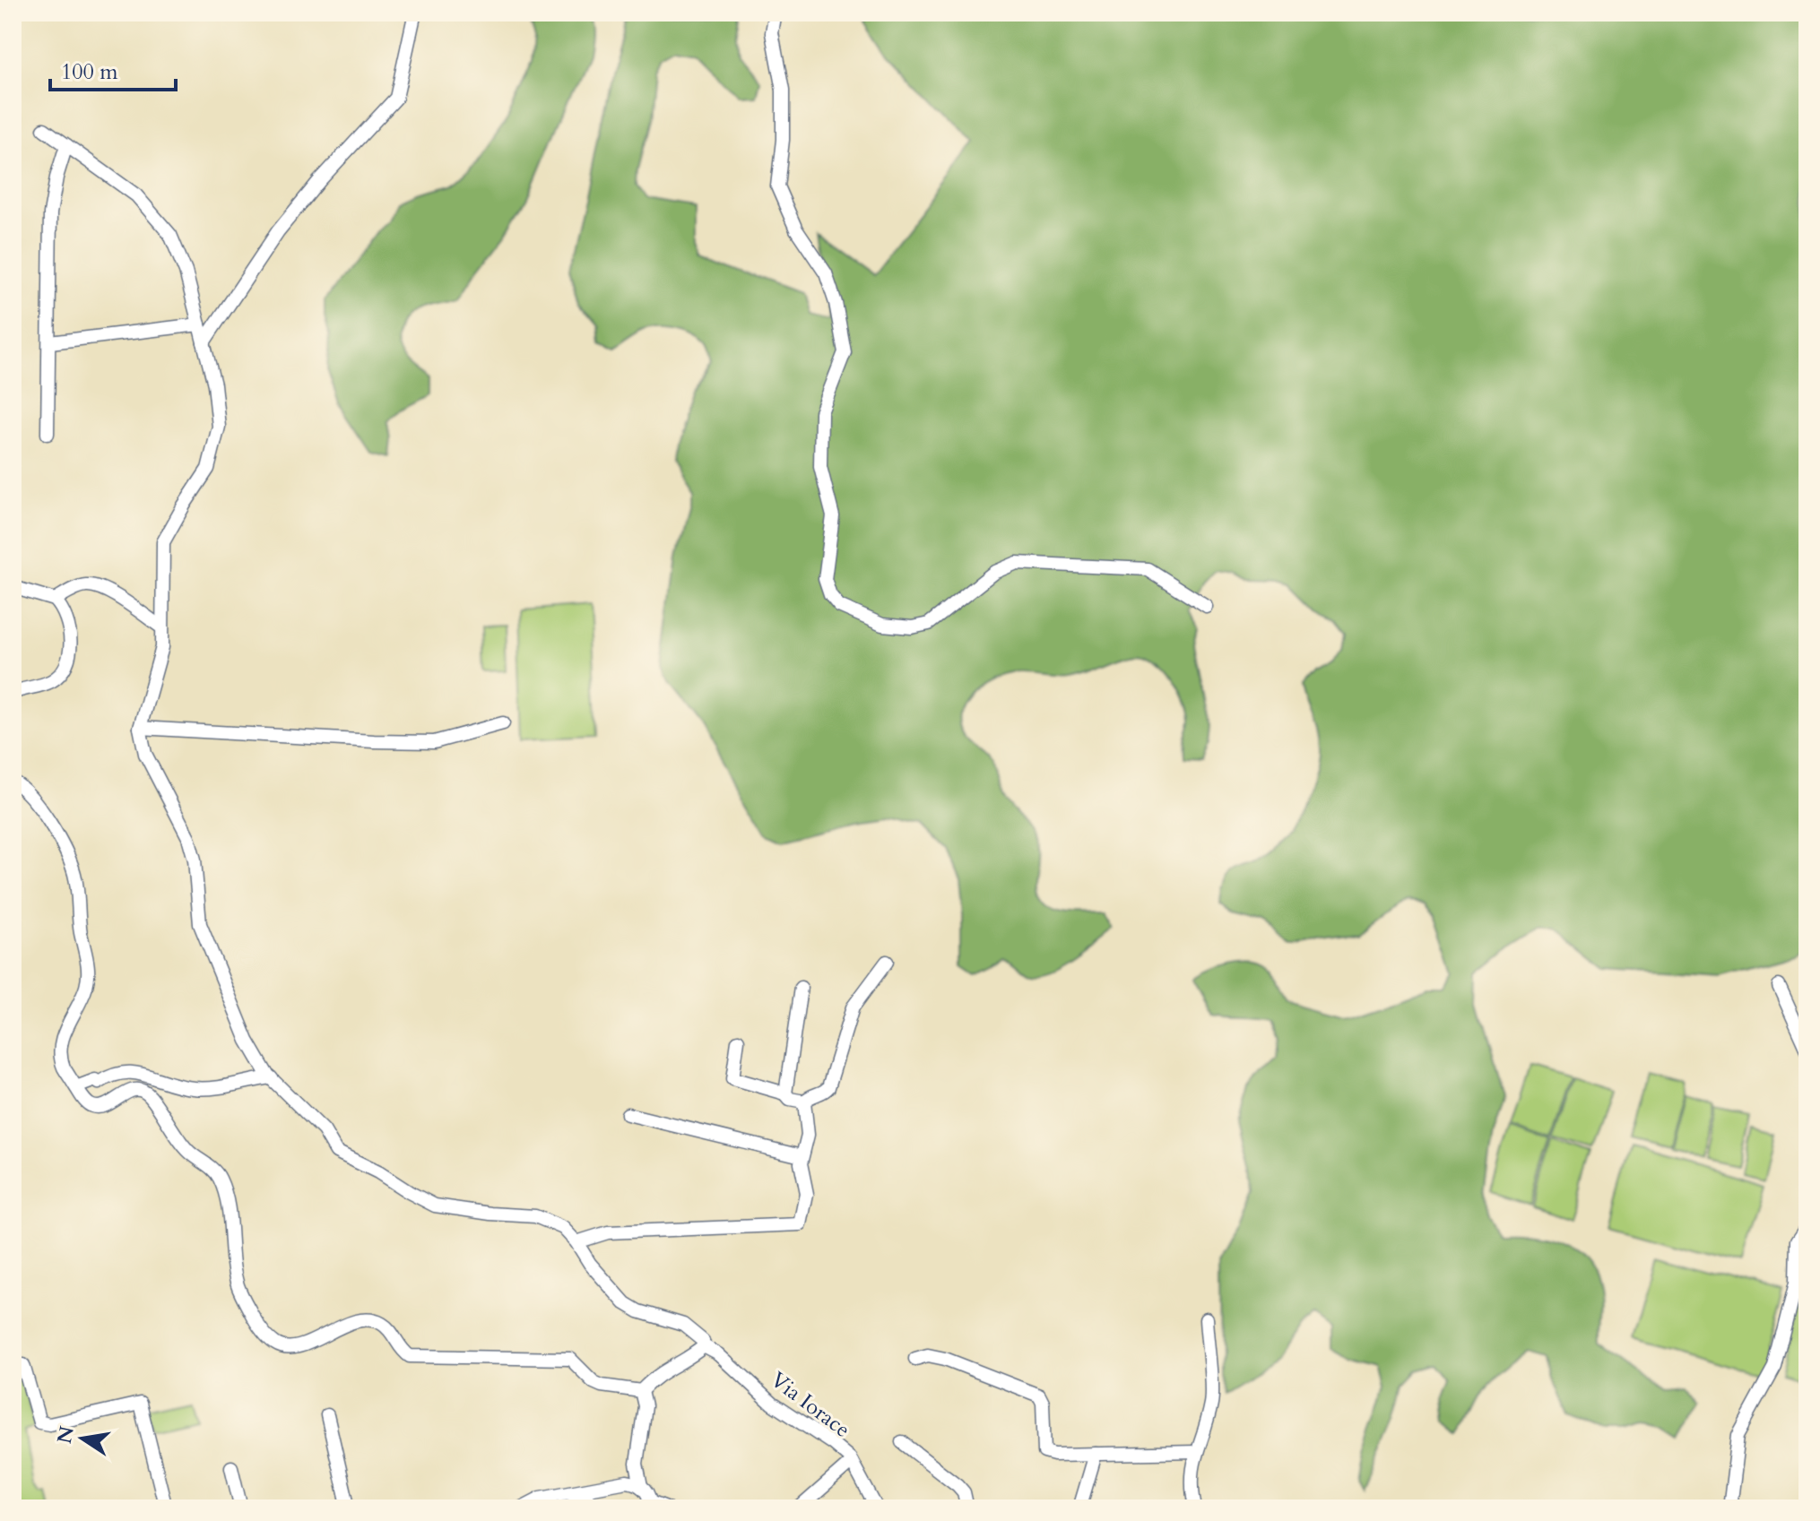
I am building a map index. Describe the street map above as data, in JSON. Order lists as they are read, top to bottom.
{
  "streets": {
    "street": ["Via Iorace"]
  },
  "scale_bar": "100 m",
  "north": "left"
}
